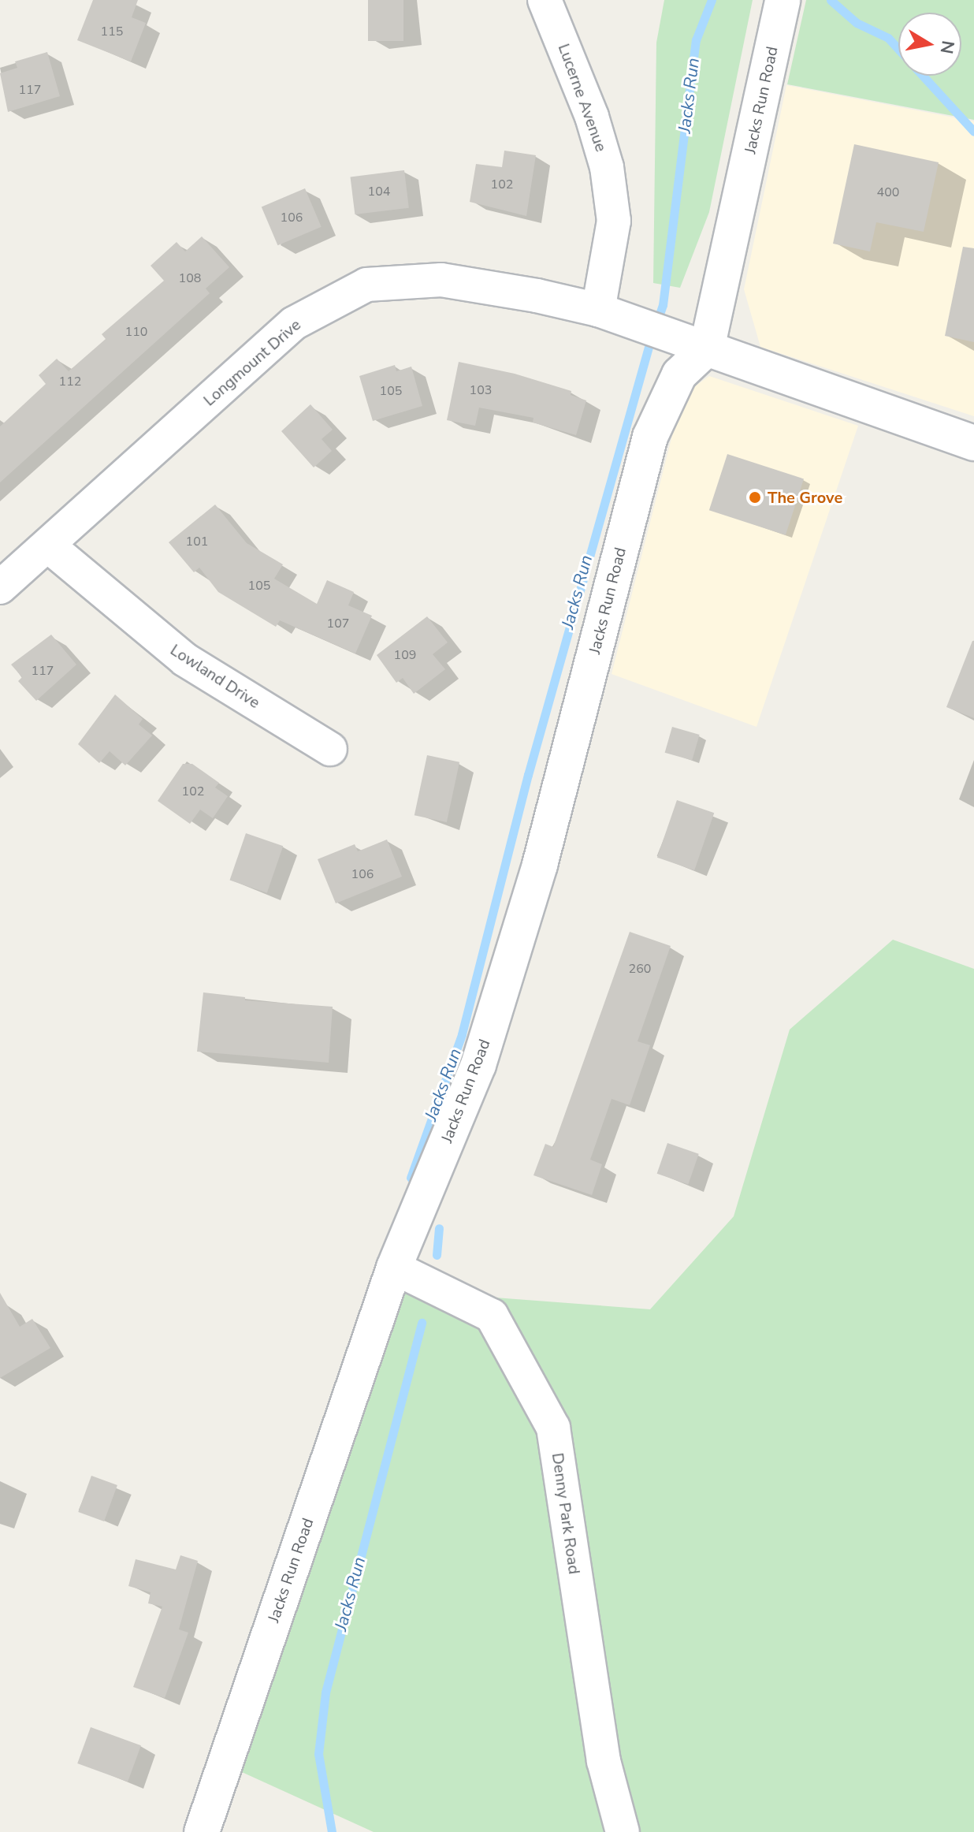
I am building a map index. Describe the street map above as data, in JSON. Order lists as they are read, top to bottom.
{
  "streets": {
    "street": [
      "Lucerne Avenue",
      "Jacks Run Road",
      "Longmount Drive",
      "Lowland Drive",
      "Denny Park Road"
    ]
  },
  "crossings": [
    ["Lucerne Avenue", "Longmount Drive"],
    ["Jacks Run Road", "Longmount Drive"],
    ["Jacks Run Road", "Denny Park Road"],
    ["Longmount Drive", "Lowland Drive"]
  ],
  "water": ["Jacks Run"],
  "places": ["The Grove"],
  "house_numbers": [
    "115",
    "117",
    "102",
    "104",
    "400",
    "106",
    "108",
    "110",
    "112",
    "103",
    "105",
    "101",
    "105",
    "107",
    "109",
    "117",
    "102",
    "106",
    "260"
  ],
  "north": "right"
}
